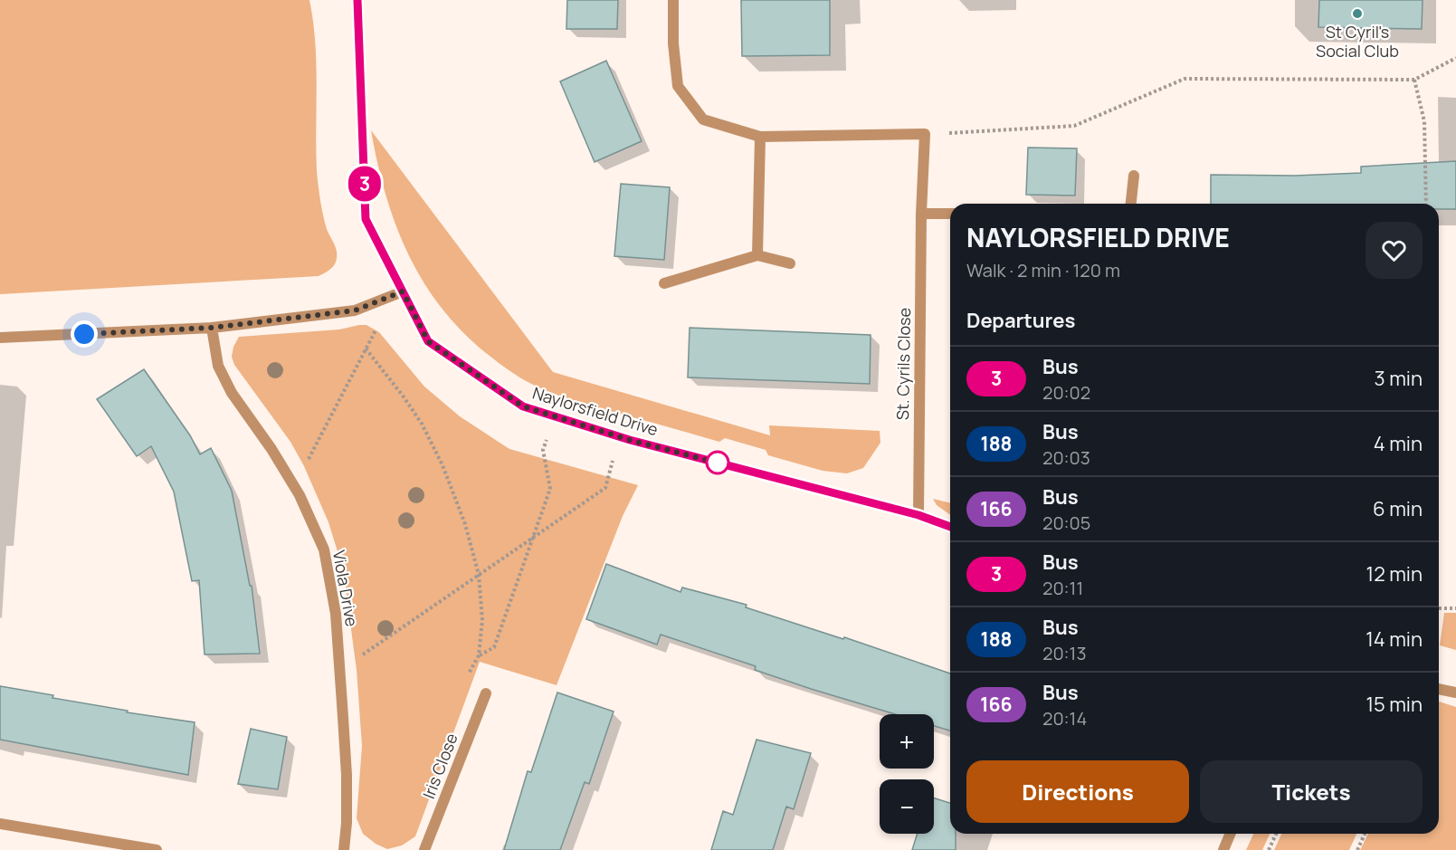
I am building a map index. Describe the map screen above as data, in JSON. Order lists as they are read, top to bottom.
{
  "streets": {
    "street": [
      "St. Cyrils Close",
      "Naylorsfield Drive",
      "Viola Drive",
      "Iris Close"
    ]
  },
  "crossings": [
    ["St. Cyrils Close", "Naylorsfield Drive"]
  ],
  "places": ["St Cyril's Social Club"],
  "lines": ["bus line 3"],
  "page": {
    "on_map": "3",
    "heading": [
      ["NAYLORSFIELD DRIVE", "Walk · 2 min · 120 m"],
      "Departures"
    ],
    "list": [
      {
        "mark": "3",
        "name": "Bus",
        "note": "20:02",
        "value": "3 min"
      },
      {
        "mark": "188",
        "name": "Bus",
        "note": "20:03",
        "value": "4 min"
      },
      {
        "mark": "166",
        "name": "Bus",
        "note": "20:05",
        "value": "6 min"
      },
      {
        "mark": "3",
        "name": "Bus",
        "note": "20:11",
        "value": "12 min"
      },
      {
        "mark": "188",
        "name": "Bus",
        "note": "20:13",
        "value": "14 min"
      },
      {
        "mark": "166",
        "name": "Bus",
        "note": "20:14",
        "value": "15 min"
      }
    ],
    "map_buttons": ["+", "−"],
    "buttons": ["Directions", "Tickets"]
  }
}
